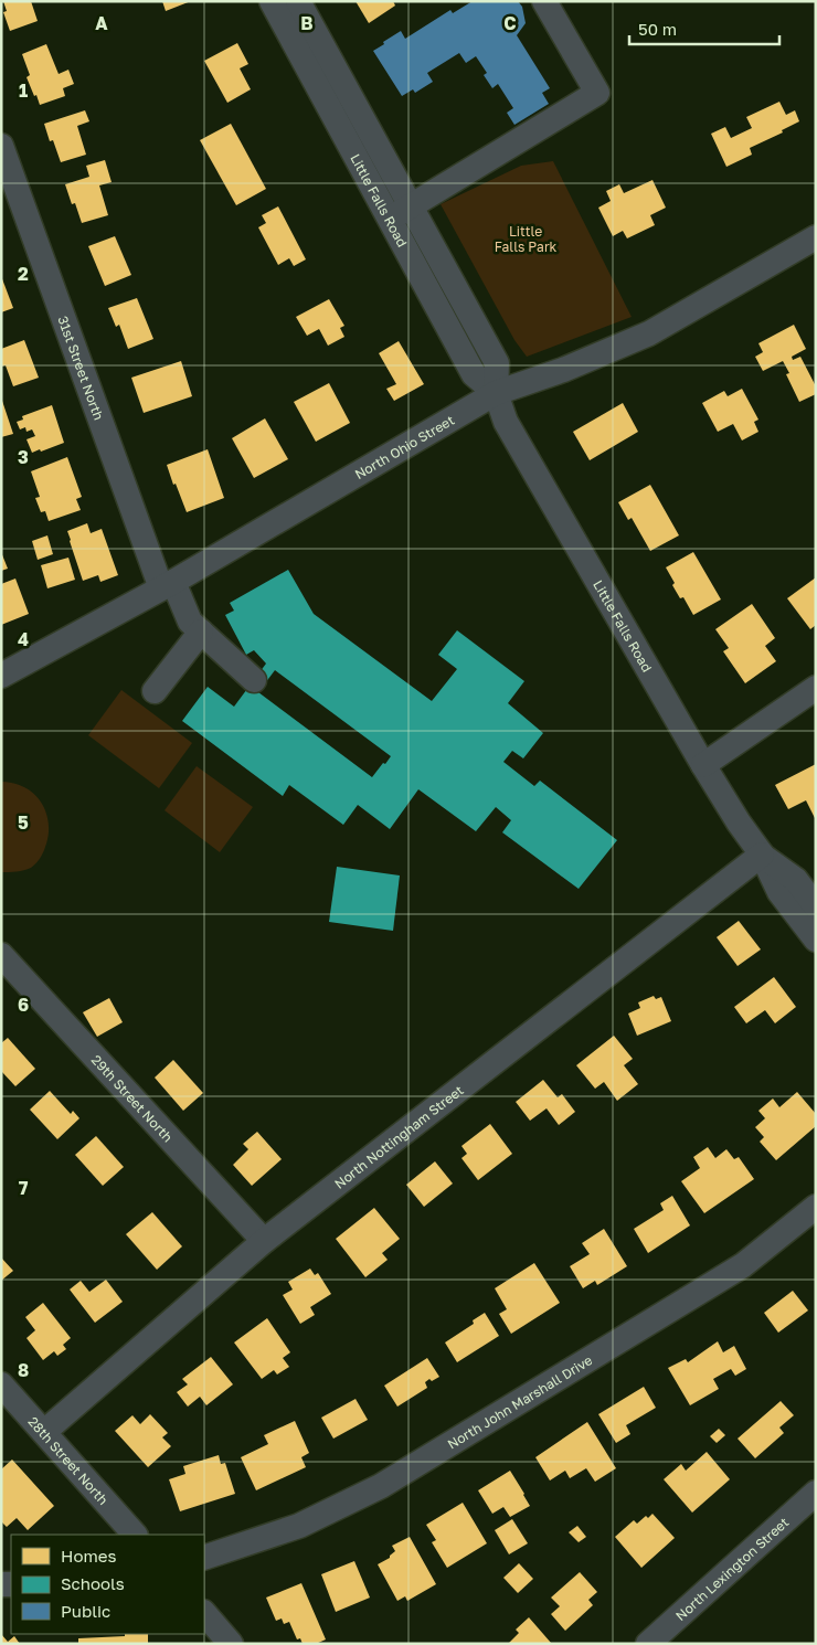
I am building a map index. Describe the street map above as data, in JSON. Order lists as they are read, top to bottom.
{
  "streets": {
    "street": [
      "Little Falls Road",
      "31st Street North",
      "North Ohio Street",
      "29th Street North",
      "North Nottingham Street",
      "North John Marshall Drive",
      "28th Street North",
      "North Lexington Street"
    ]
  },
  "crossings": [
    ["Little Falls Road", "North Ohio Street"],
    ["Little Falls Road", "North Nottingham Street"],
    ["31st Street North", "North Ohio Street"],
    ["29th Street North", "North Nottingham Street"],
    ["North Nottingham Street", "28th Street North"]
  ],
  "parks": ["Little Falls Park"],
  "legend": ["Homes", "Schools", "Public"],
  "scale_bar": "50 m",
  "grid": {
    "columns": ["A", "B", "C"],
    "rows": [
      "1",
      "2",
      "3",
      "4",
      "5",
      "6",
      "7",
      "8"
    ]
  }
}
